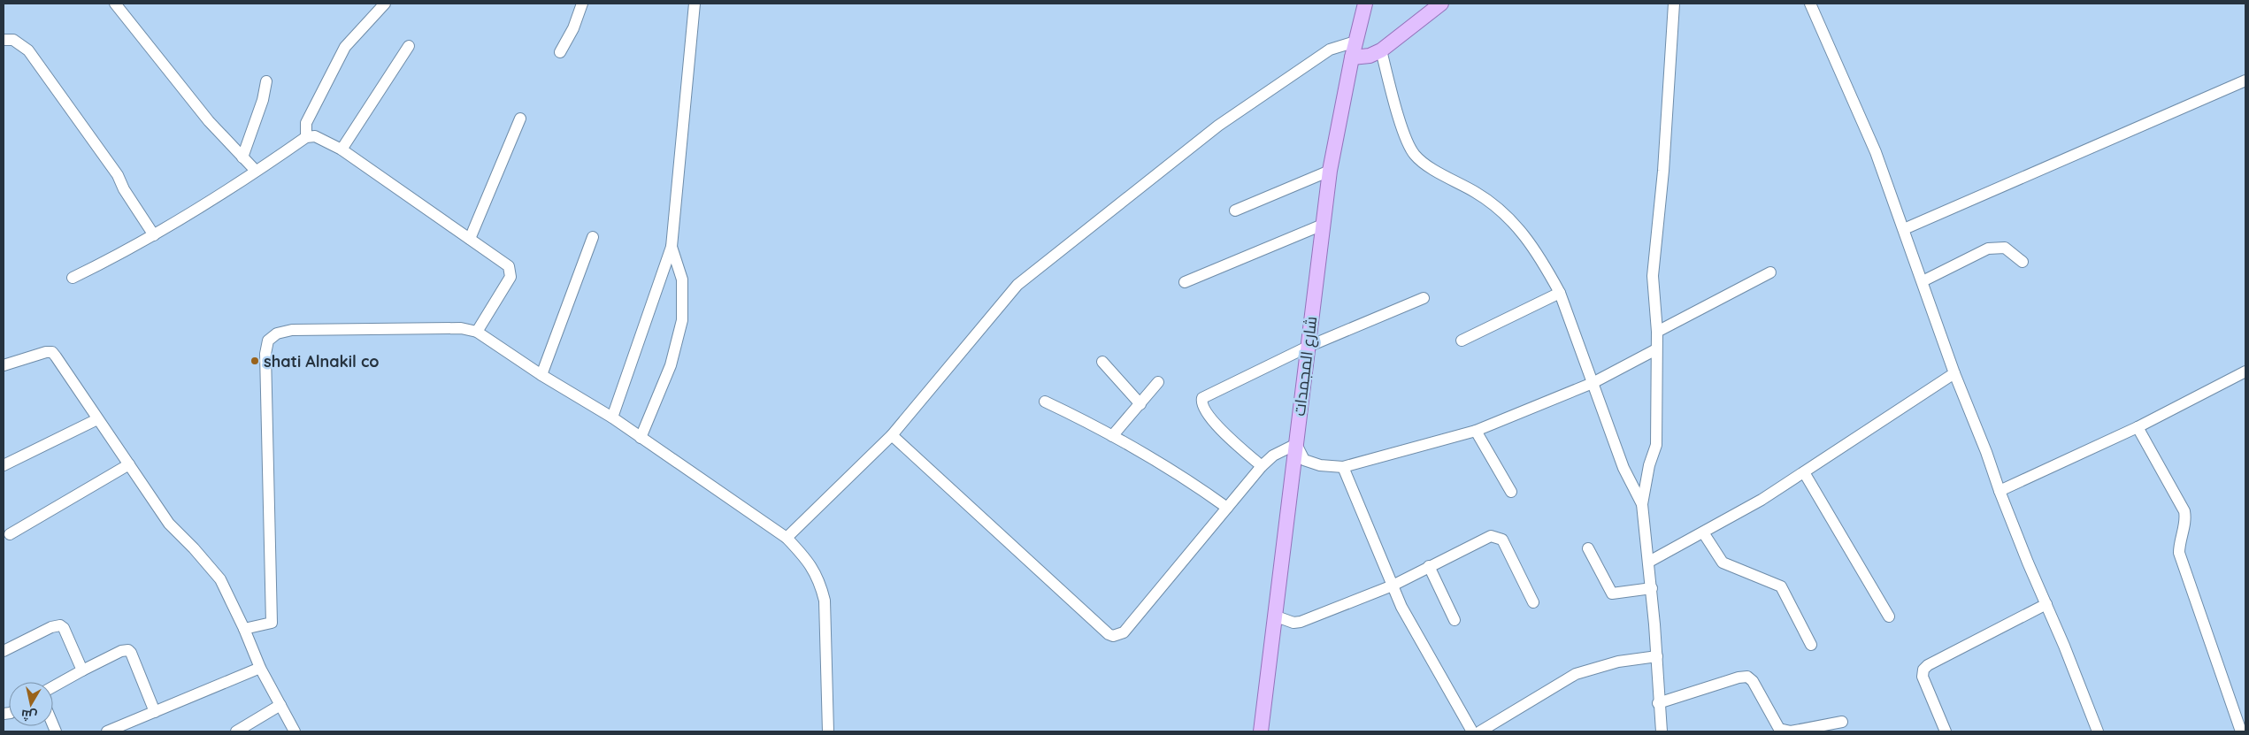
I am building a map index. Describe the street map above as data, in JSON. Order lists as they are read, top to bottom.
{
  "streets": {
    "main road": ["شارع المجمدات"]
  },
  "places": ["shati Alnakil co"],
  "north": "bottom"
}
